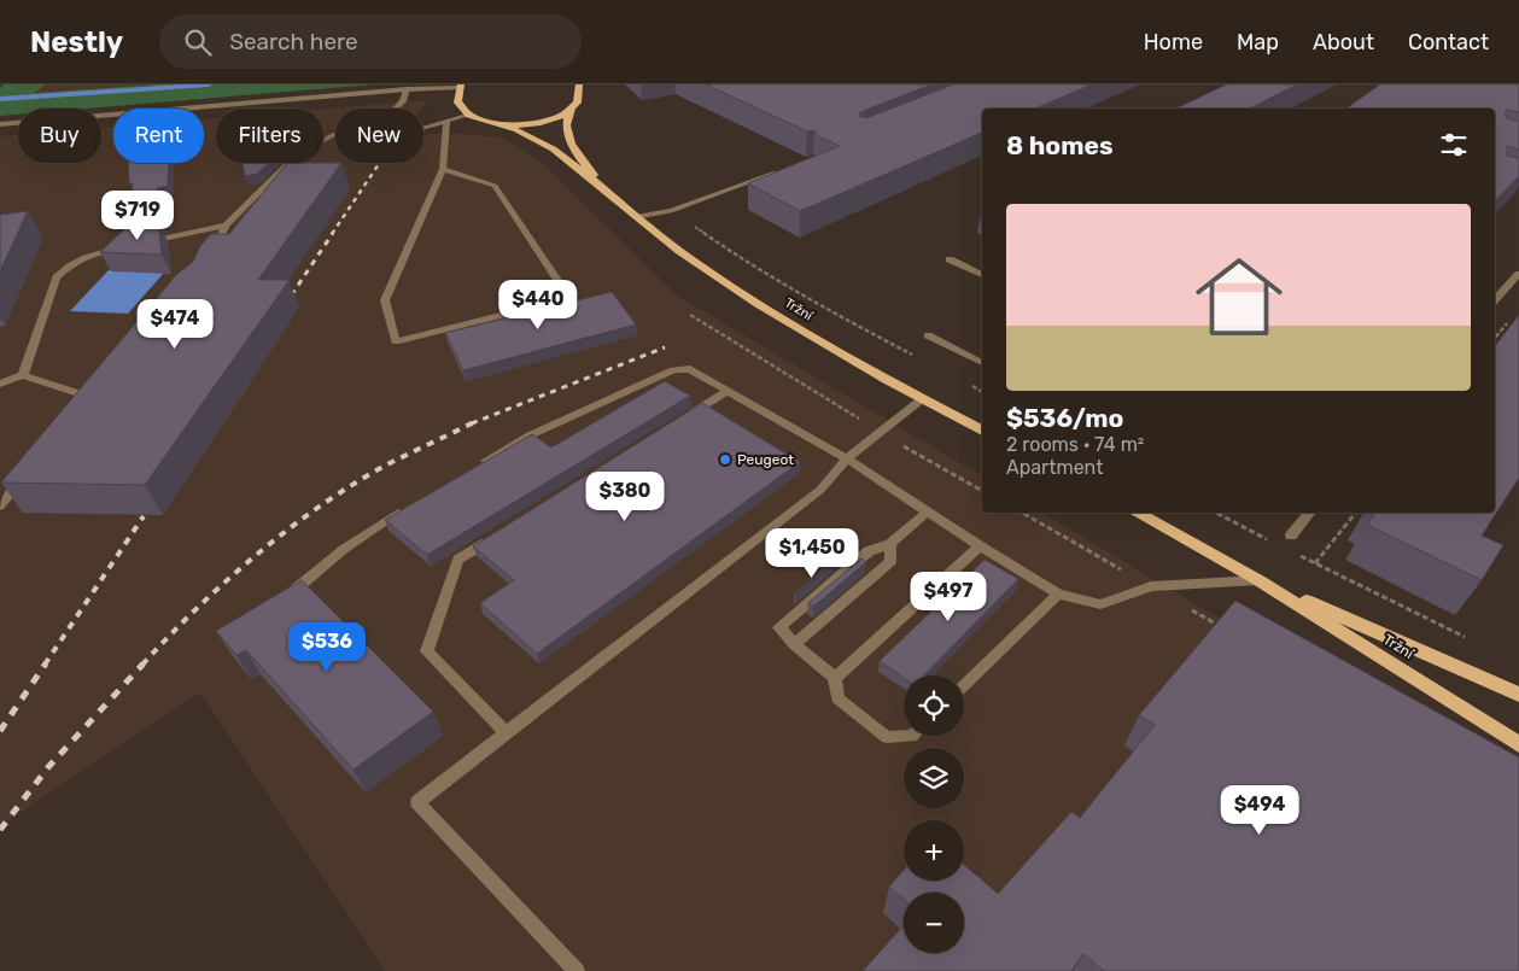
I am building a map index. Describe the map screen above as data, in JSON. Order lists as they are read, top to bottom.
{
  "streets": {
    "main road": ["Tržní"]
  },
  "places": ["Peugeot"],
  "page": {
    "header": "Nestly",
    "search": "Search here",
    "nav": [
      "Home",
      "Map",
      "About",
      "Contact"
    ],
    "chip": [
      "Buy",
      "Rent",
      "Filters",
      "New"
    ],
    "heading": "8 homes",
    "list": [
      {
        "name": "$536/mo",
        "note": "2 rooms · 74 m² · Apartment"
      }
    ],
    "price": [
      "$719",
      "$440",
      "$474",
      "$380",
      "$1,450",
      "$497",
      "$536",
      "$494"
    ],
    "map_buttons": ["+", "−"]
  }
}
